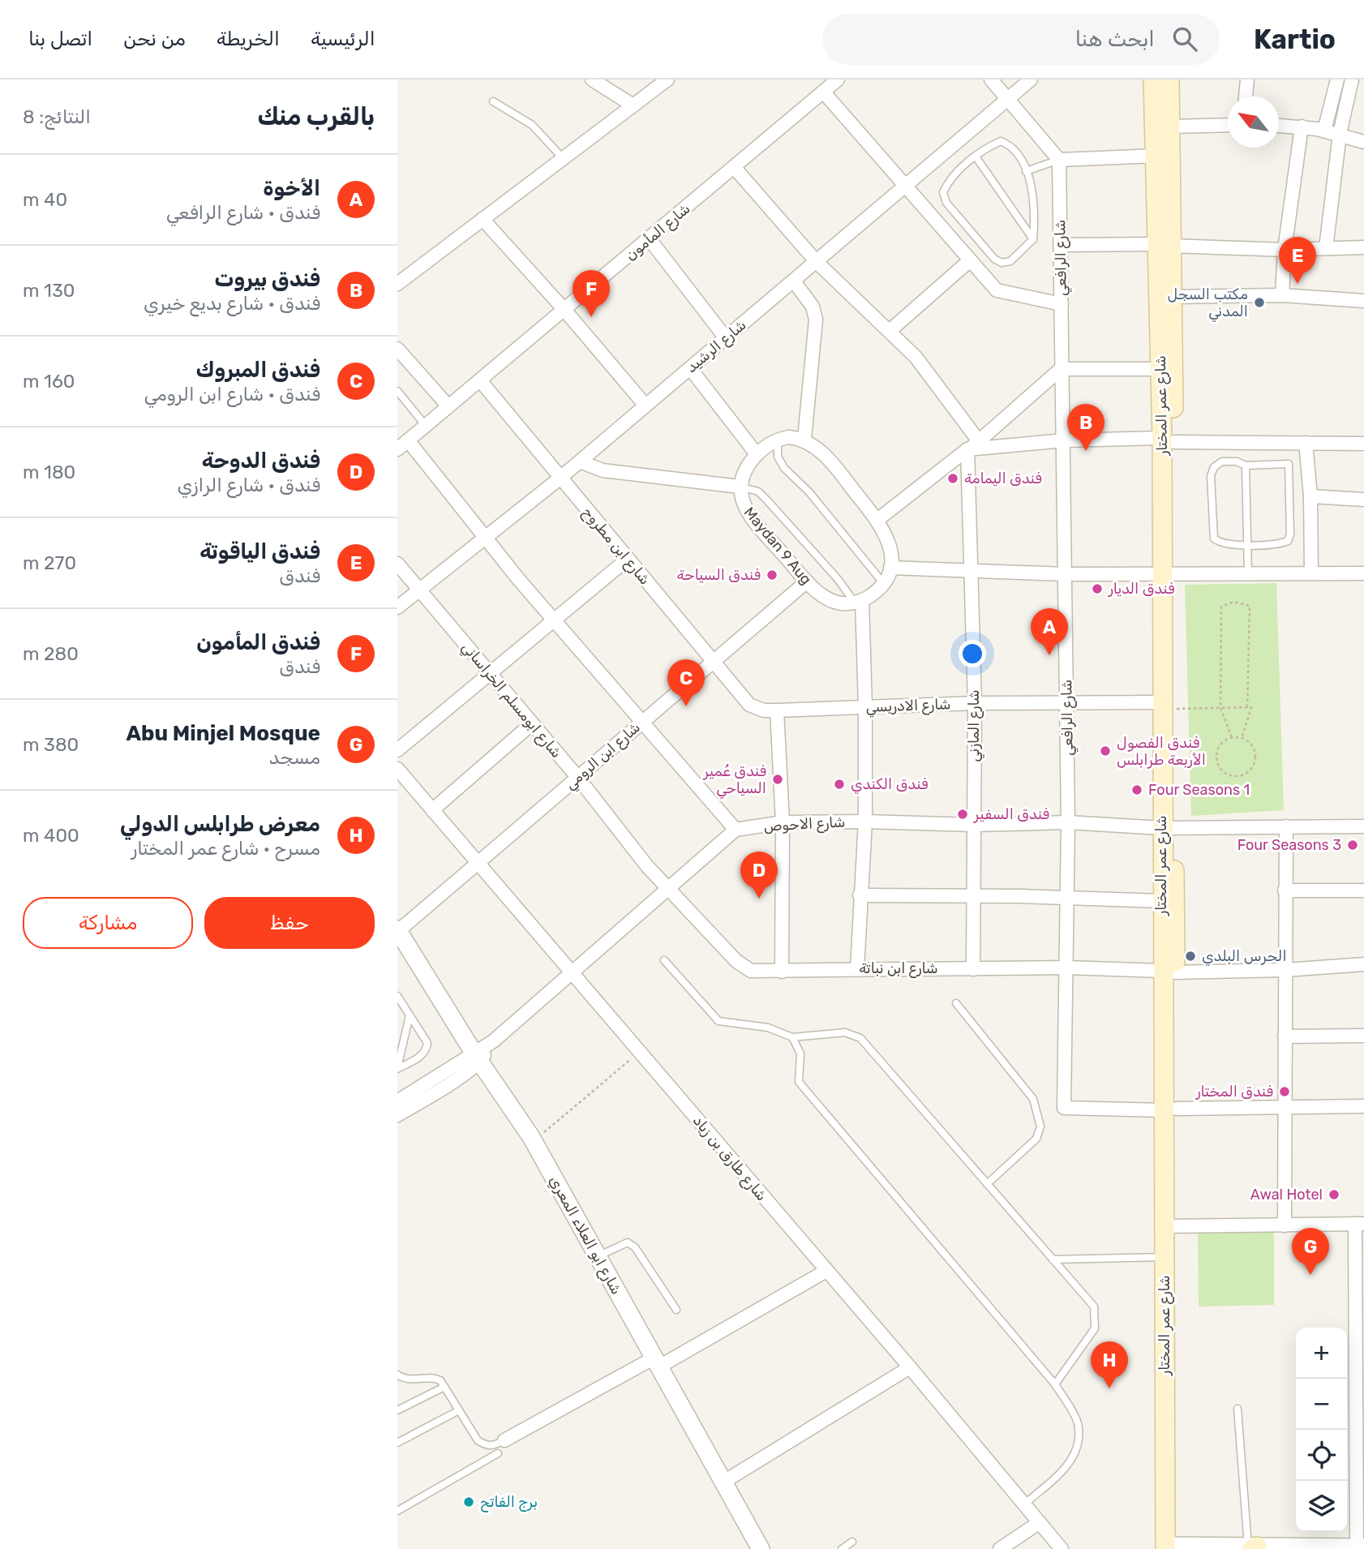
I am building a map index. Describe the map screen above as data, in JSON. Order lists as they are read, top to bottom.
{
  "streets": {
    "main road": ["شارع عمر المختار"],
    "street": [
      "شارع المأمون",
      "شارع الرافعي",
      "شارع الرشيد",
      "شارع ابن مطروح",
      "Maydan 9 Aug",
      "شارع ابومسلم الخراساني",
      "شارع الادريسي",
      "شارع المازني",
      "شارع ابن الرومي",
      "شارع الاحوص",
      "شارع ابن نباتة",
      "شارع طارق بن زياد",
      "شارع ابو العلاء المعري"
    ]
  },
  "crossings": [
    ["شارع المأمون", "شارع ابن مطروح"],
    ["شارع الرافعي", "شارع عمر المختار"],
    ["شارع الرافعي", "شارع الادريسي"],
    ["شارع الرافعي", "شارع الاحوص"],
    ["شارع الرافعي", "شارع ابن نباتة"],
    ["شارع الرشيد", "شارع ابن مطروح"],
    ["شارع الرشيد", "شارع ابومسلم الخراساني"],
    ["شارع عمر المختار", "شارع الادريسي"],
    ["شارع عمر المختار", "شارع الاحوص"],
    ["شارع عمر المختار", "شارع ابن نباتة"],
    ["شارع ابن مطروح", "شارع الادريسي"],
    ["شارع ابن مطروح", "شارع ابن الرومي"],
    ["Maydan 9 Aug", "شارع ابن الرومي"],
    ["شارع ابومسلم الخراساني", "شارع ابن الرومي"],
    ["شارع ابومسلم الخراساني", "شارع ابن نباتة"],
    ["شارع الادريسي", "شارع المازني"],
    ["شارع المازني", "شارع الاحوص"],
    ["شارع المازني", "شارع ابن نباتة"],
    ["شارع ابن الرومي", "شارع طارق بن زياد"],
    ["شارع ابن الرومي", "شارع ابو العلاء المعري"]
  ],
  "places": [
    "مكتب السجل المدني",
    "فندق اليمامة",
    "فندق السياحة",
    "فندق الديار",
    "فندق الفصول الأربعة طرابلس",
    "فندق عُُمير السياحي",
    "فندق الكندي",
    "Four Seasons 1",
    "فندق السفير",
    "Four Seasons 3",
    "الحرس البلدي",
    "فندق المختار",
    "Awal Hotel",
    "برج الفاتح"
  ],
  "north": "top left",
  "page": {
    "header": "Kartio",
    "search": "ابحث هنا",
    "nav": [
      "الرئيسية",
      "الخريطة",
      "من نحن",
      "اتصل بنا"
    ],
    "heading": ["بالقرب منك", "النتائج: 8"],
    "list": [
      {
        "mark": "A",
        "name": "الأخوة",
        "note": "فندق · شارع الرافعي",
        "value": "40 m"
      },
      {
        "mark": "B",
        "name": "فندق بيروت",
        "note": "فندق · شارع بديع خيري",
        "value": "130 m"
      },
      {
        "mark": "C",
        "name": "فندق المبروك",
        "note": "فندق · شارع ابن الرومي",
        "value": "160 m"
      },
      {
        "mark": "D",
        "name": "فندق الدوحة",
        "note": "فندق · شارع الرازي",
        "value": "180 m"
      },
      {
        "mark": "E",
        "name": "فندق الياقوتة",
        "note": "فندق",
        "value": "270 m"
      },
      {
        "mark": "F",
        "name": "فندق المأمون",
        "note": "فندق",
        "value": "280 m"
      },
      {
        "mark": "G",
        "name": "Abu Minjel Mosque",
        "note": "مسجد",
        "value": "380 m"
      },
      {
        "mark": "H",
        "name": "معرض طرابلس الدولي",
        "note": "مسرح · شارع عمر المختار",
        "value": "400 m"
      }
    ],
    "pins": [
      "E",
      "F",
      "B",
      "A",
      "C",
      "D",
      "G",
      "H"
    ],
    "buttons": ["حفظ", "مشاركة"],
    "map_buttons": ["+", "−"]
  }
}
